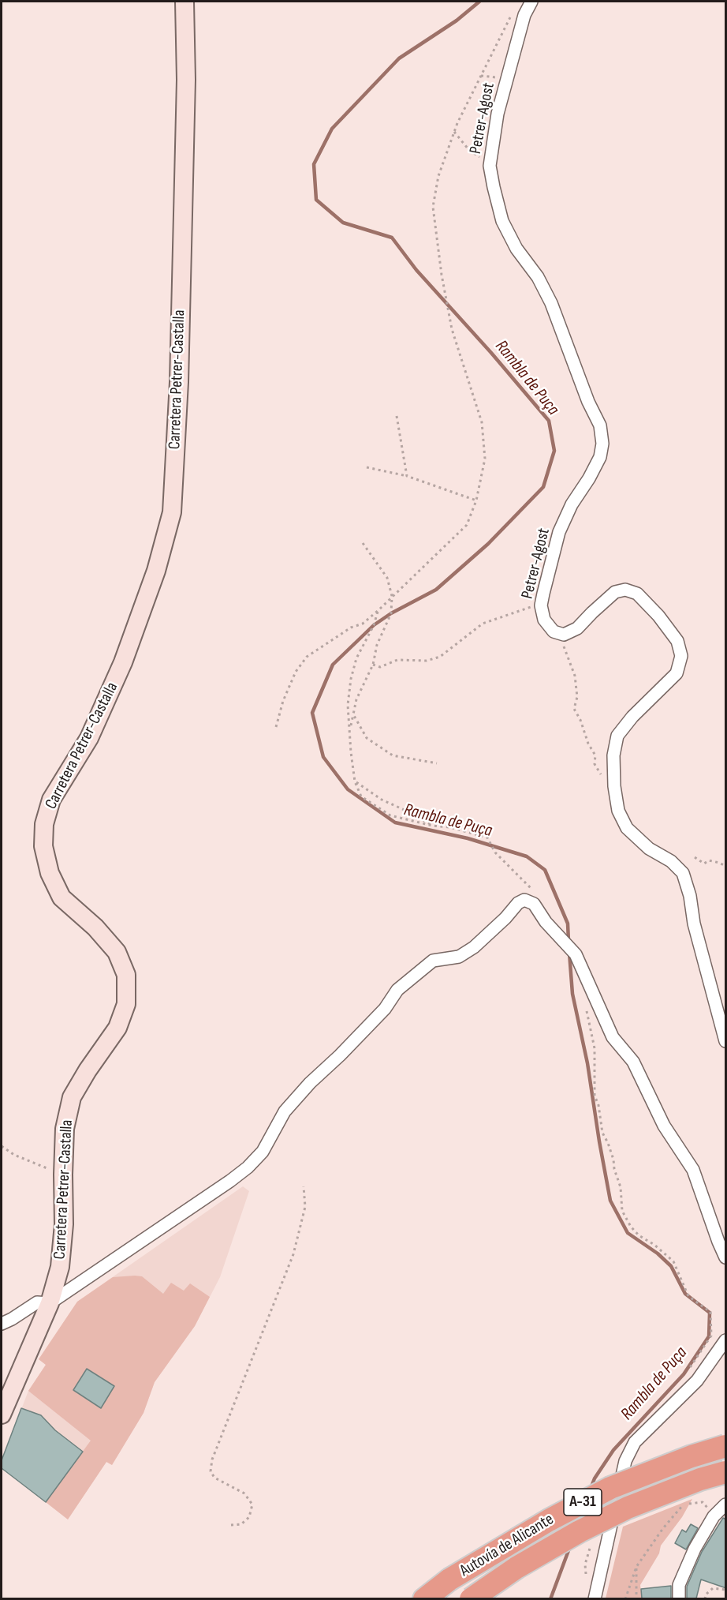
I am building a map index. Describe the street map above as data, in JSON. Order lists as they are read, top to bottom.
{
  "streets": {
    "highway": ["A-31", "Autovía de Alicante"],
    "street": ["Petrer-Agost", "Carretera Petrer-Castalla"]
  },
  "water": ["Rambla de Puça"]
}
